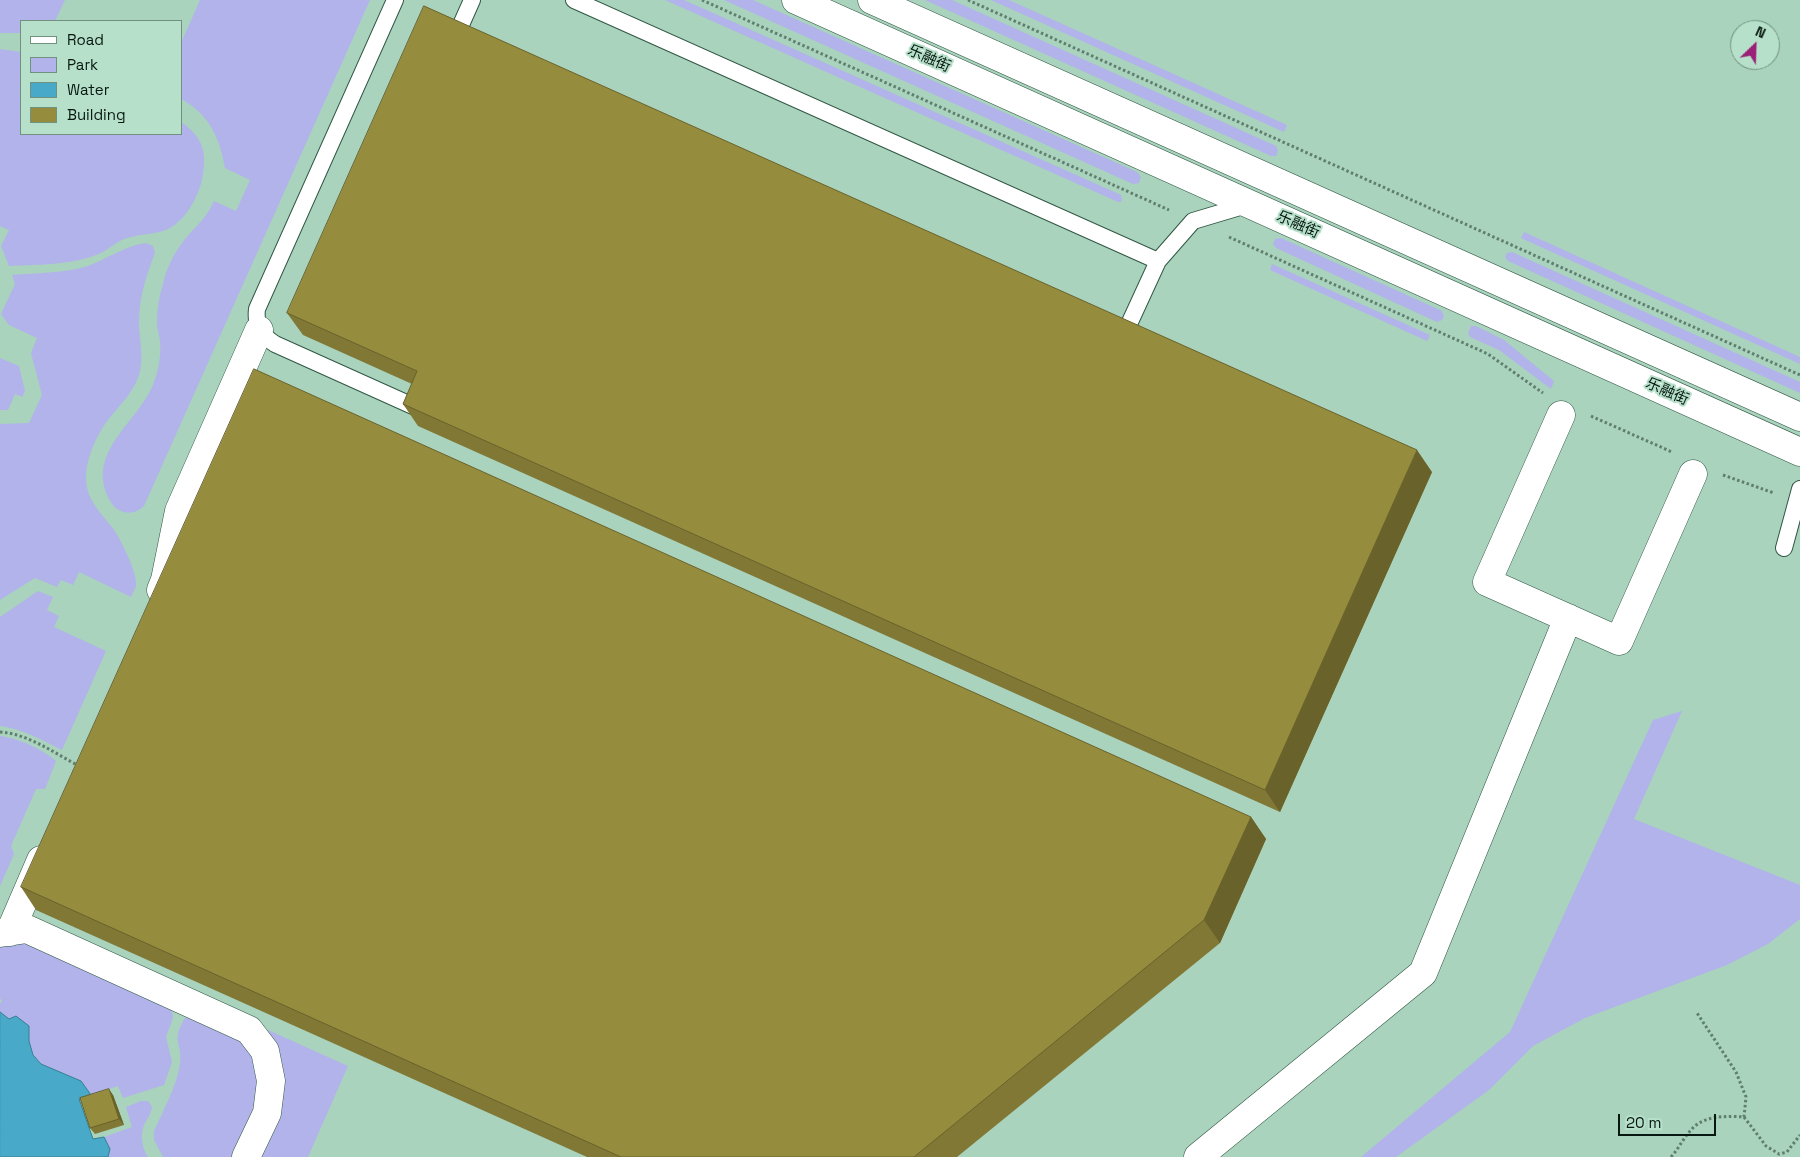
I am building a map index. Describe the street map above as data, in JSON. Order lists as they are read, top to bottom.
{
  "streets": {
    "street": ["乐融街"]
  },
  "legend": [
    "Road",
    "Park",
    "Water",
    "Building"
  ],
  "scale_bar": "20 m",
  "north": "top right"
}
